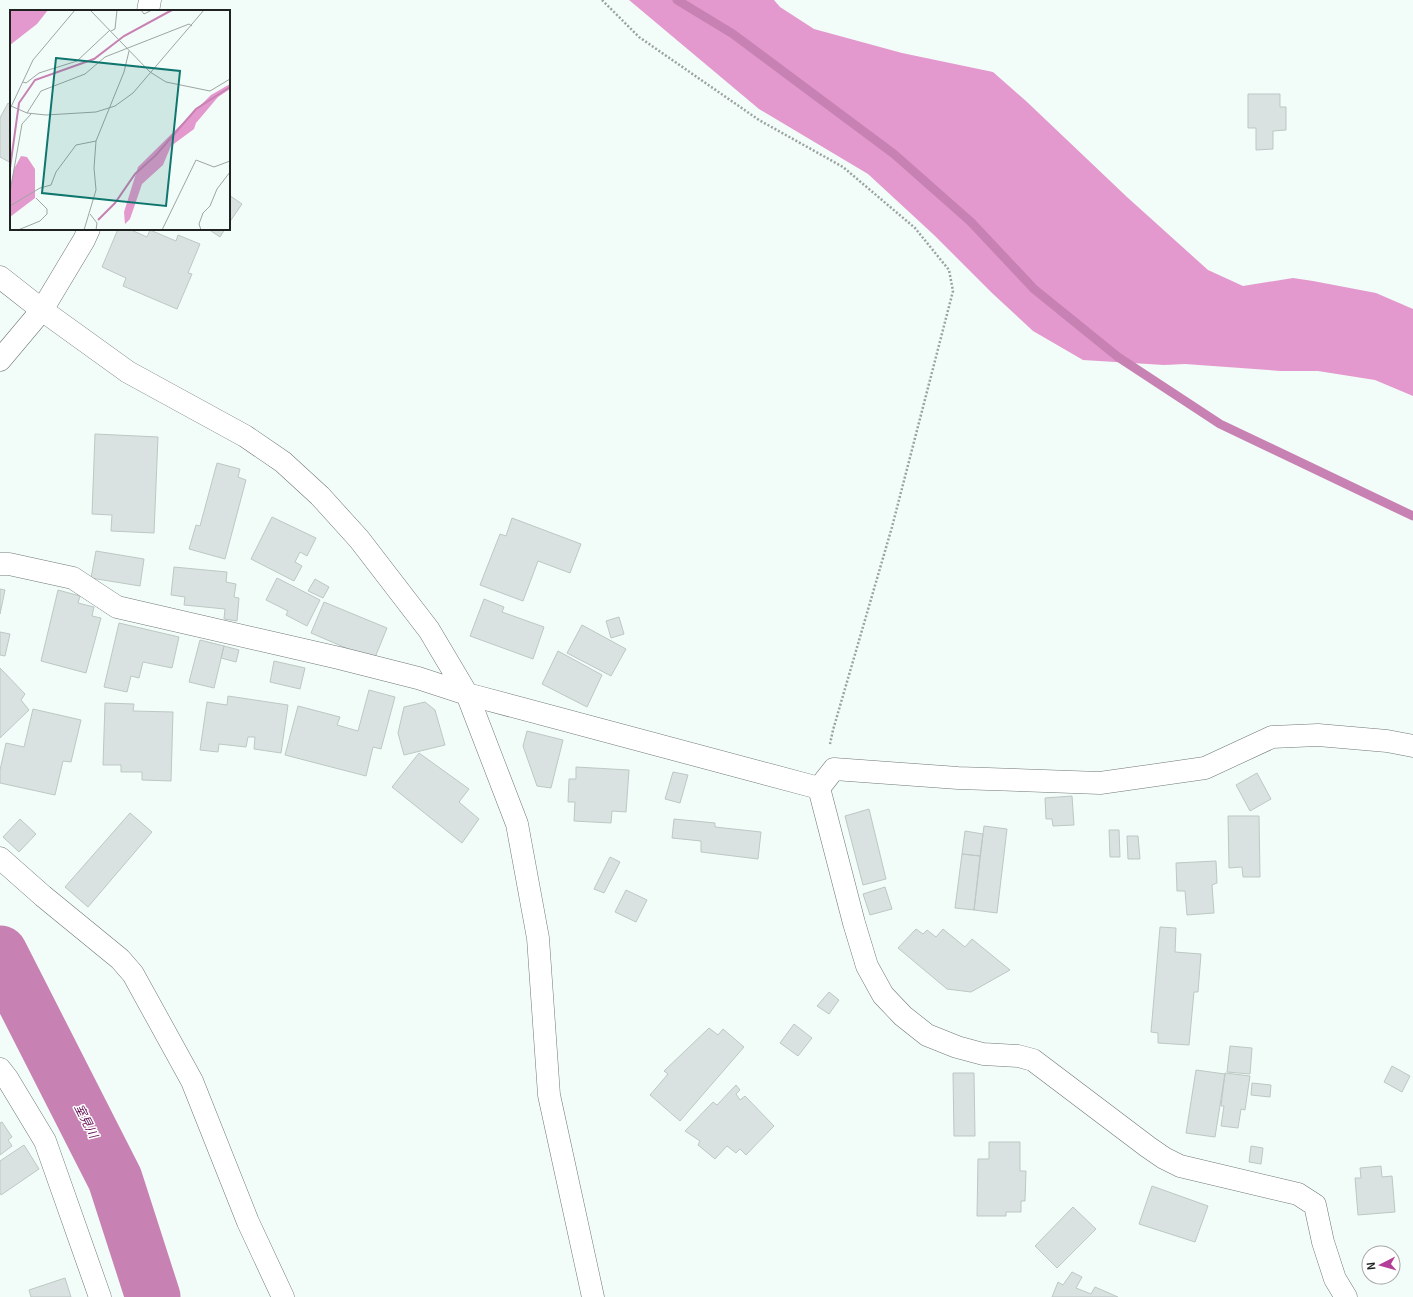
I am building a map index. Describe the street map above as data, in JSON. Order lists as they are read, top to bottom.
{
  "water": ["室見川"],
  "north": "left"
}
